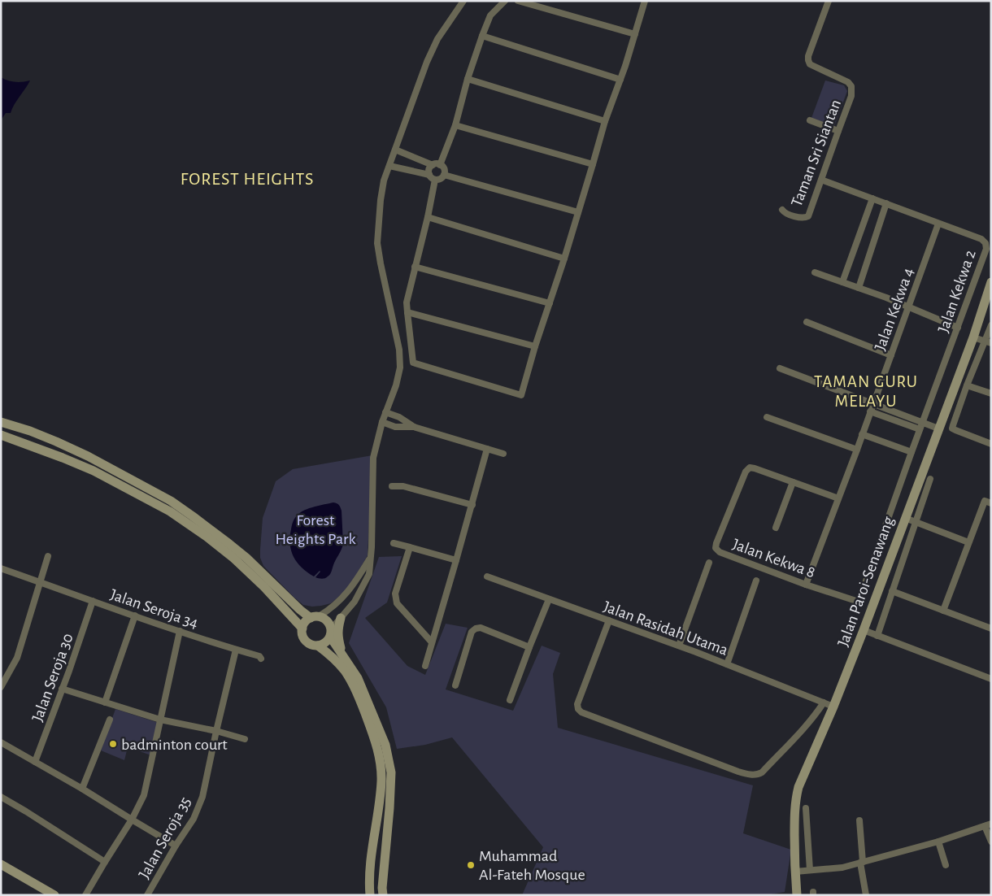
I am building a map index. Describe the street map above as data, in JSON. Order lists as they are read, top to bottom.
{
  "streets": {
    "street": [
      "Taman Sri Siantan",
      "Jalan Kekwa 2",
      "Jalan Kekwa 4",
      "Jalan Kekwa 8",
      "Jalan Paroi-Senawang",
      "Jalan Seroja 34",
      "Jalan Rasidah Utama",
      "Jalan Seroja 30",
      "Jalan Seroja 35"
    ]
  },
  "crossings": [
    ["Taman Sri Siantan", "Jalan Kekwa 2"],
    ["Jalan Kekwa 2", "Jalan Kekwa 4"],
    ["Jalan Kekwa 2", "Jalan Kekwa 8"],
    ["Jalan Kekwa 4", "Jalan Kekwa 8"],
    ["Jalan Paroi-Senawang", "Jalan Rasidah Utama"],
    ["Jalan Seroja 34", "Jalan Seroja 30"],
    ["Jalan Seroja 34", "Jalan Seroja 35"]
  ],
  "districts": ["FOREST HEIGHTS", "TAMAN GURU MELAYU"],
  "parks": ["Forest Heights Park"],
  "places": ["badminton court", "Muhammad Al-Fateh Mosque"]
}
